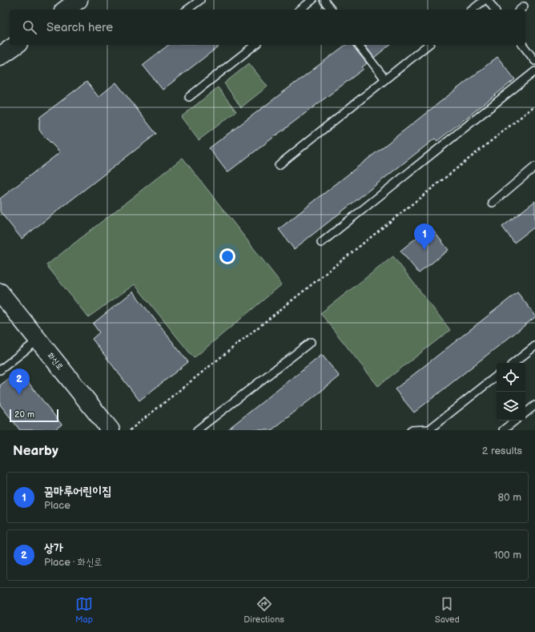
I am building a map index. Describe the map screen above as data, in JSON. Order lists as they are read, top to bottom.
{
  "streets": {
    "main road": ["화신로"]
  },
  "scale_bar": "20 m",
  "page": {
    "search": "Search here",
    "pins": ["1", "2"],
    "scale": "20 m",
    "heading": ["Nearby", "2 results"],
    "list": [
      {
        "mark": "1",
        "name": "꿈마루어린이집",
        "note": "Place",
        "value": "80 m"
      },
      {
        "mark": "2",
        "name": "상가",
        "note": "Place · 화신로",
        "value": "100 m"
      }
    ],
    "nav": ["Map", "Directions", "Saved"]
  }
}
